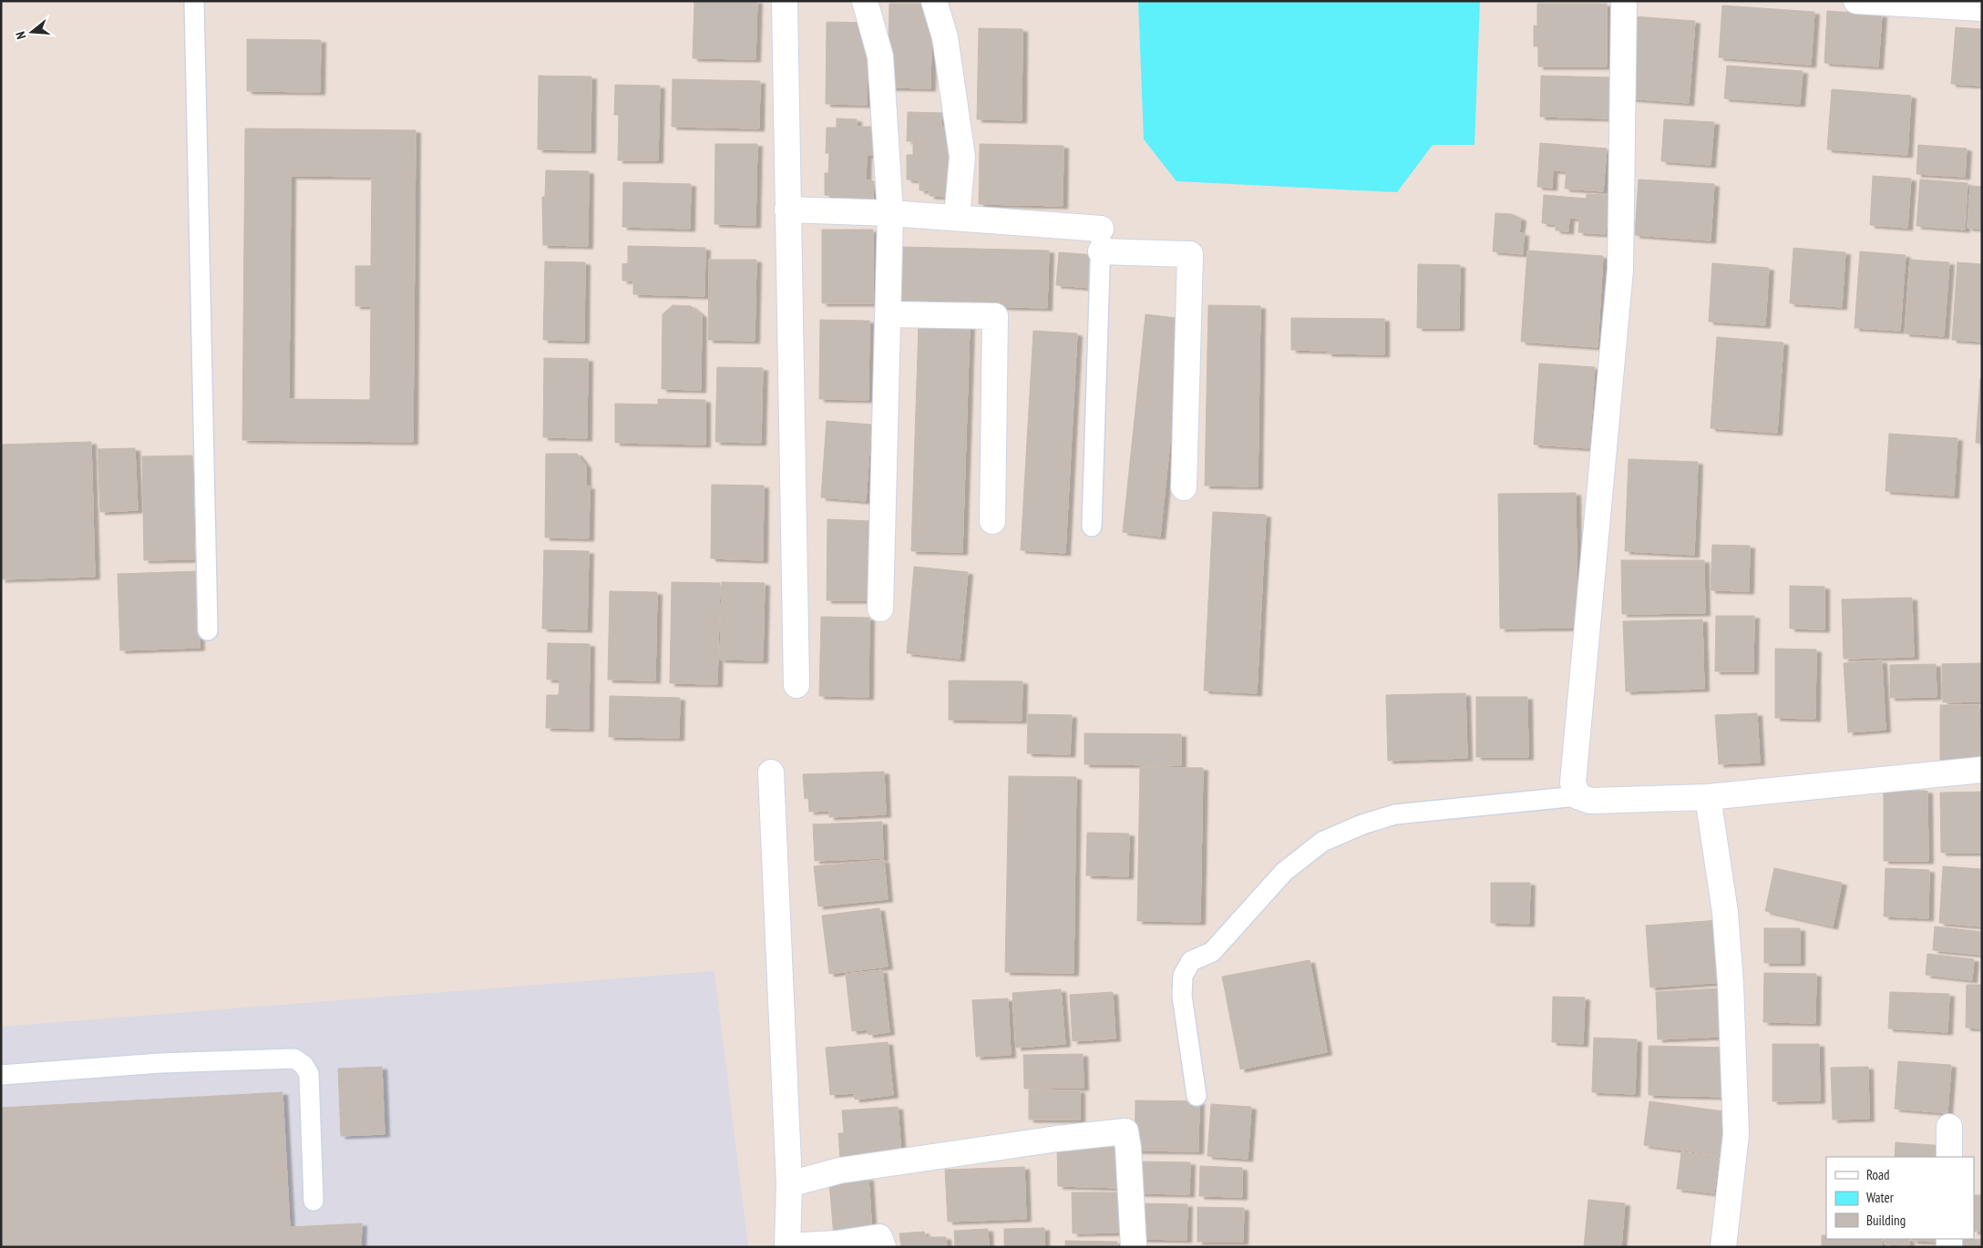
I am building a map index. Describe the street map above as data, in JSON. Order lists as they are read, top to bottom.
{
  "legend": ["Road", "Water", "Building"],
  "north": "left"
}
